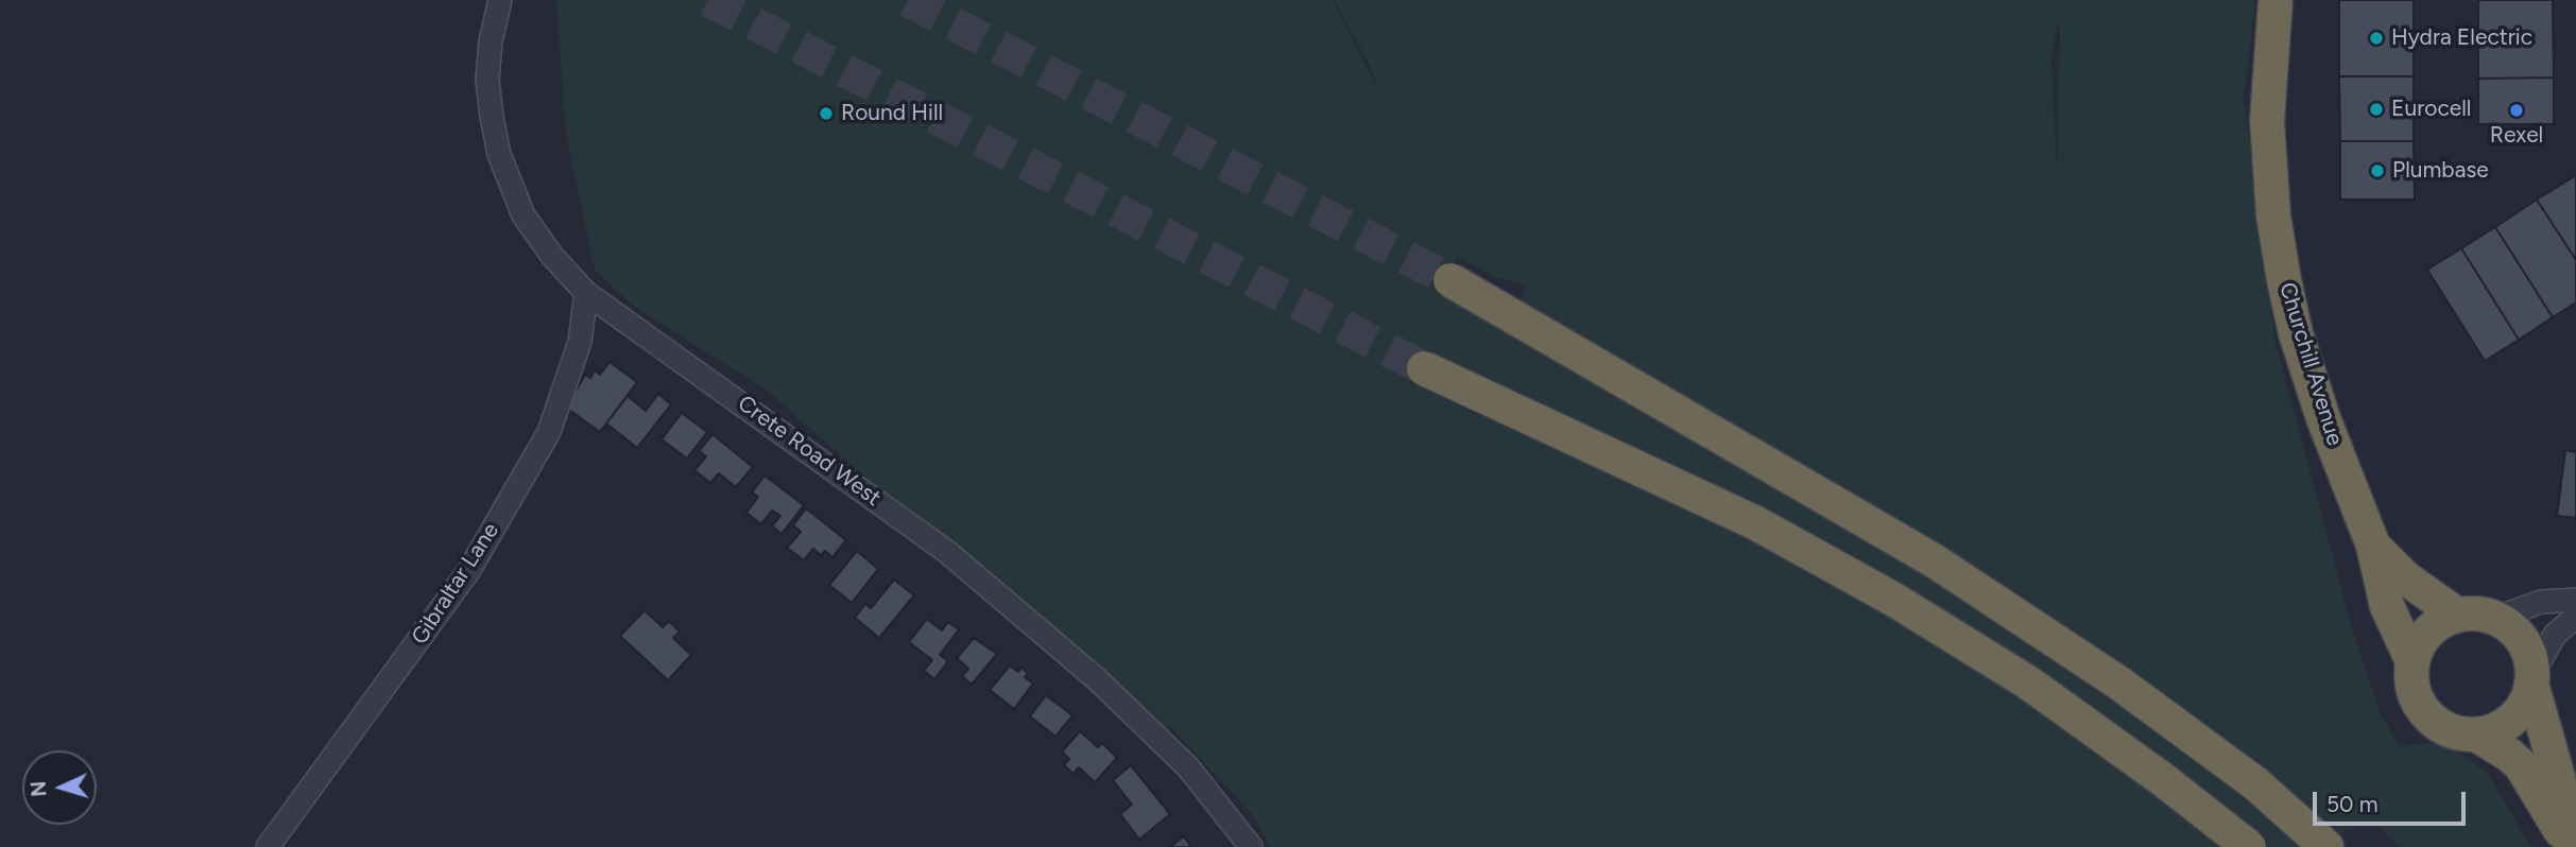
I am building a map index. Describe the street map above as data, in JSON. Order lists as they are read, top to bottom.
{
  "streets": {
    "highway": ["Churchill Avenue"],
    "street": ["Crete Road West", "Gibraltar Lane"]
  },
  "crossings": [
    ["Crete Road West", "Gibraltar Lane"]
  ],
  "places": [
    "Hydra Electric",
    "Eurocell",
    "Rexel",
    "Round Hill",
    "Plumbase"
  ],
  "scale_bar": "50 m",
  "north": "left"
}
